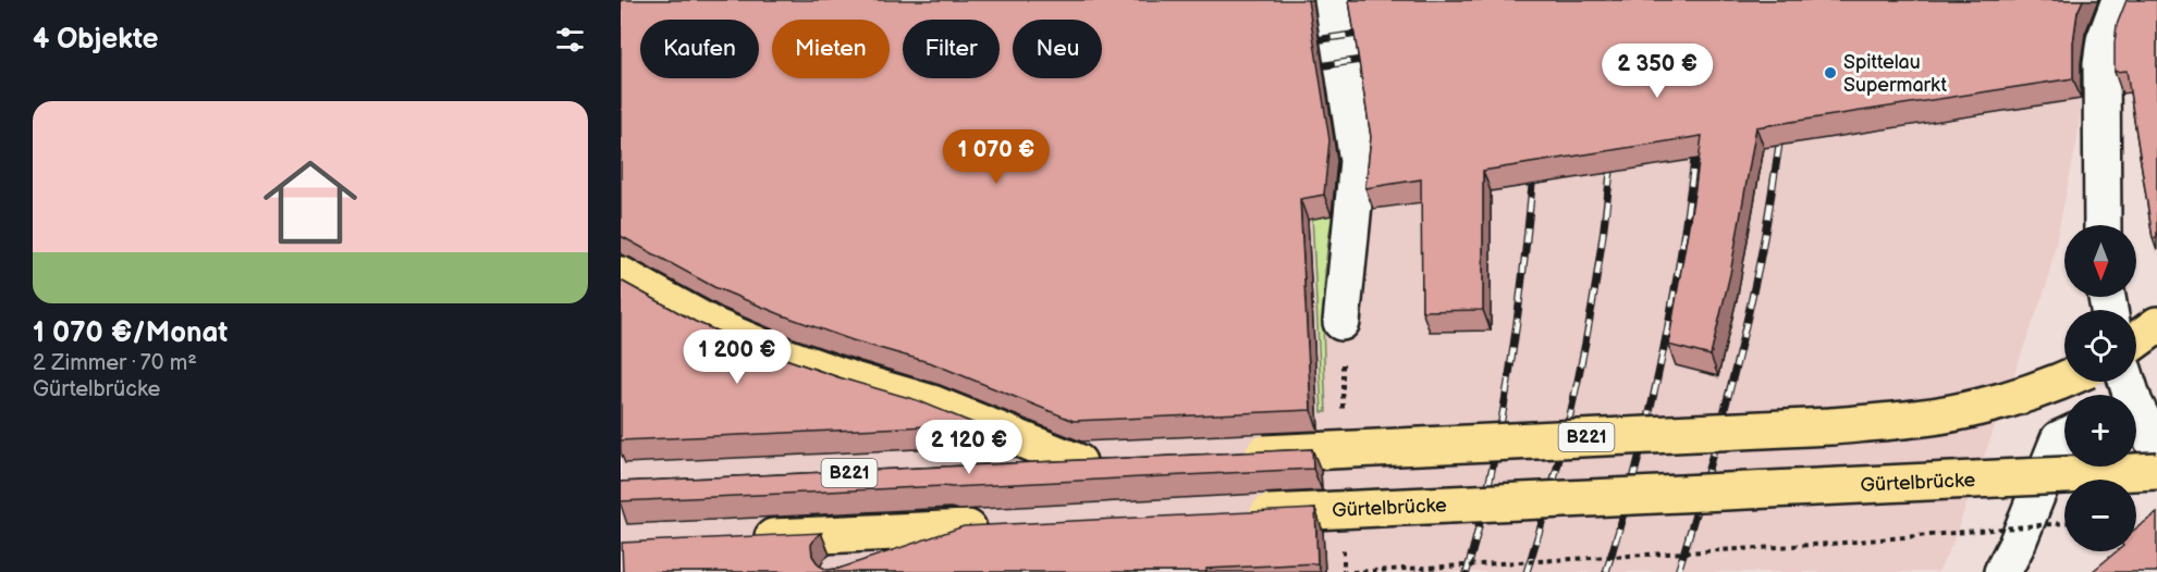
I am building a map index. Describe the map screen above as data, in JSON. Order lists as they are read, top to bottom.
{
  "streets": {
    "main road": ["B221", "Gürtelbrücke"]
  },
  "places": ["Spittelau Supermarkt"],
  "north": "bottom",
  "page": {
    "heading": "4 Objekte",
    "chip": [
      "Kaufen",
      "Mieten",
      "Filter",
      "Neu"
    ],
    "price": [
      "2 350 €",
      "1 070 €",
      "1 200 €",
      "2 120 €"
    ],
    "list": [
      {
        "name": "1 070 €/Monat",
        "note": "2 Zimmer · 70 m² · Gürtelbrücke"
      }
    ],
    "map_buttons": ["+", "−"]
  }
}
